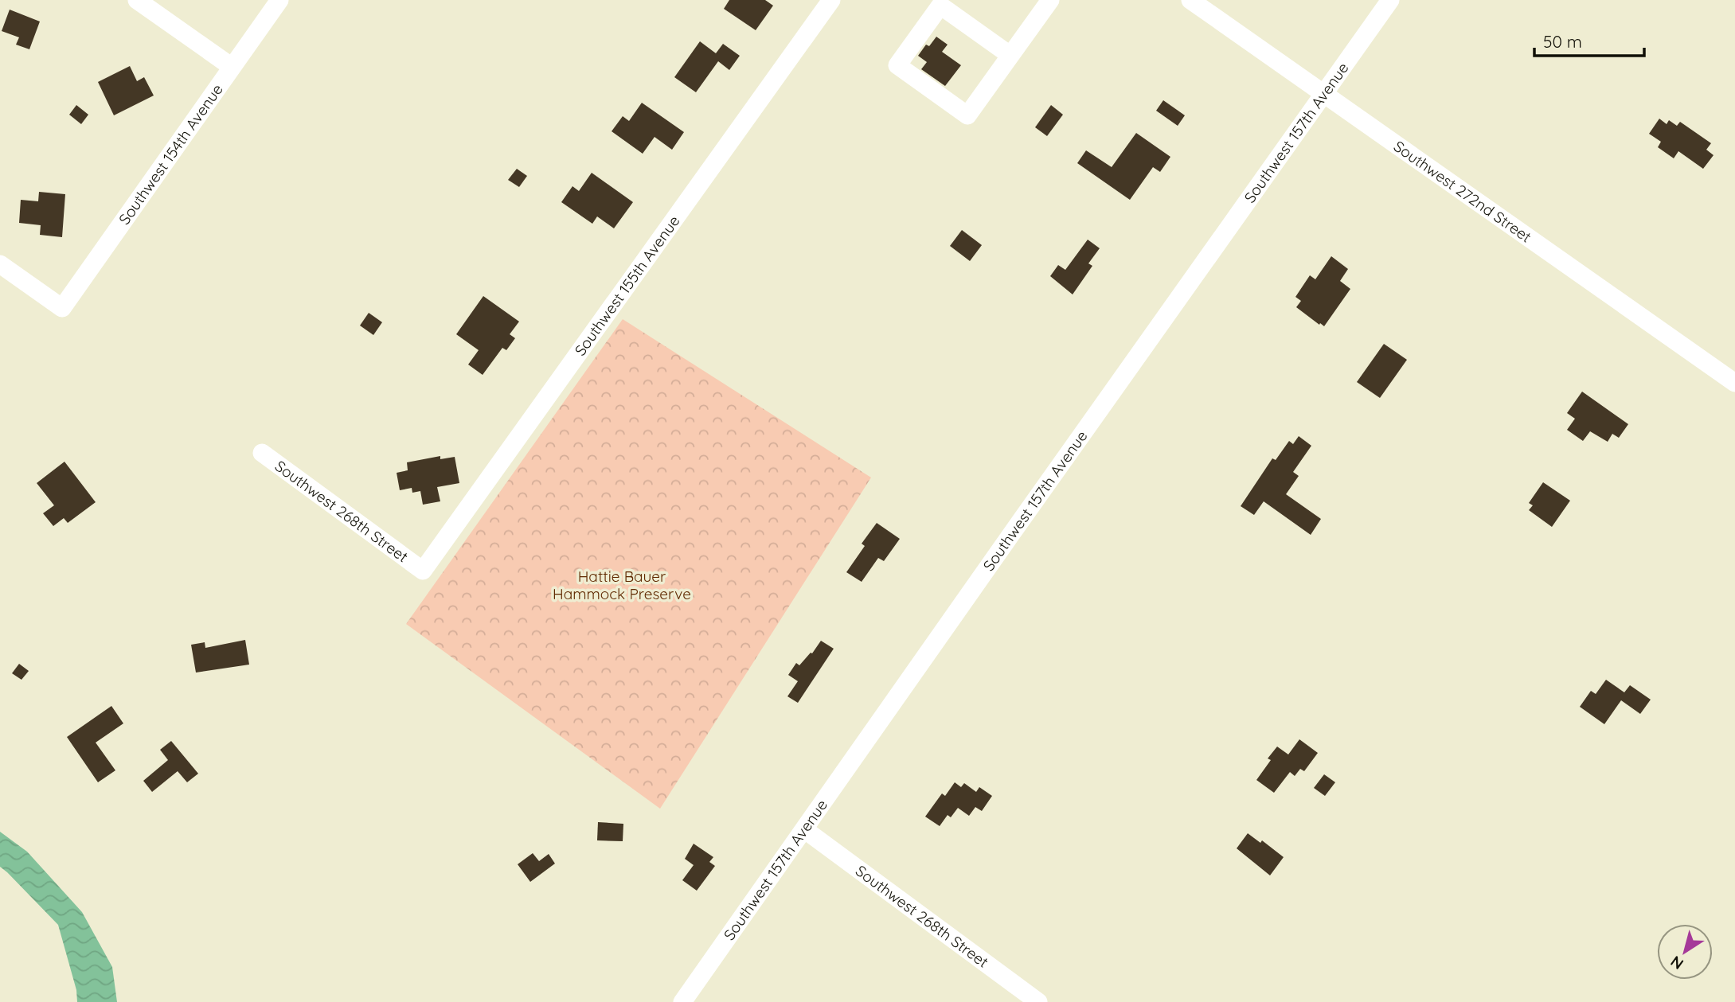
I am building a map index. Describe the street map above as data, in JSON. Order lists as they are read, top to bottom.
{
  "streets": {
    "street": [
      "Southwest 157th Avenue",
      "Southwest 154th Avenue",
      "Southwest 272nd Street",
      "Southwest 155th Avenue",
      "Southwest 268th Street"
    ]
  },
  "crossings": [
    ["Southwest 157th Avenue", "Southwest 272nd Street"],
    ["Southwest 157th Avenue", "Southwest 268th Street"],
    ["Southwest 155th Avenue", "Southwest 268th Street"]
  ],
  "parks": ["Hattie Bauer Hammock Preserve"],
  "scale_bar": "50 m",
  "north": "bottom left"
}
